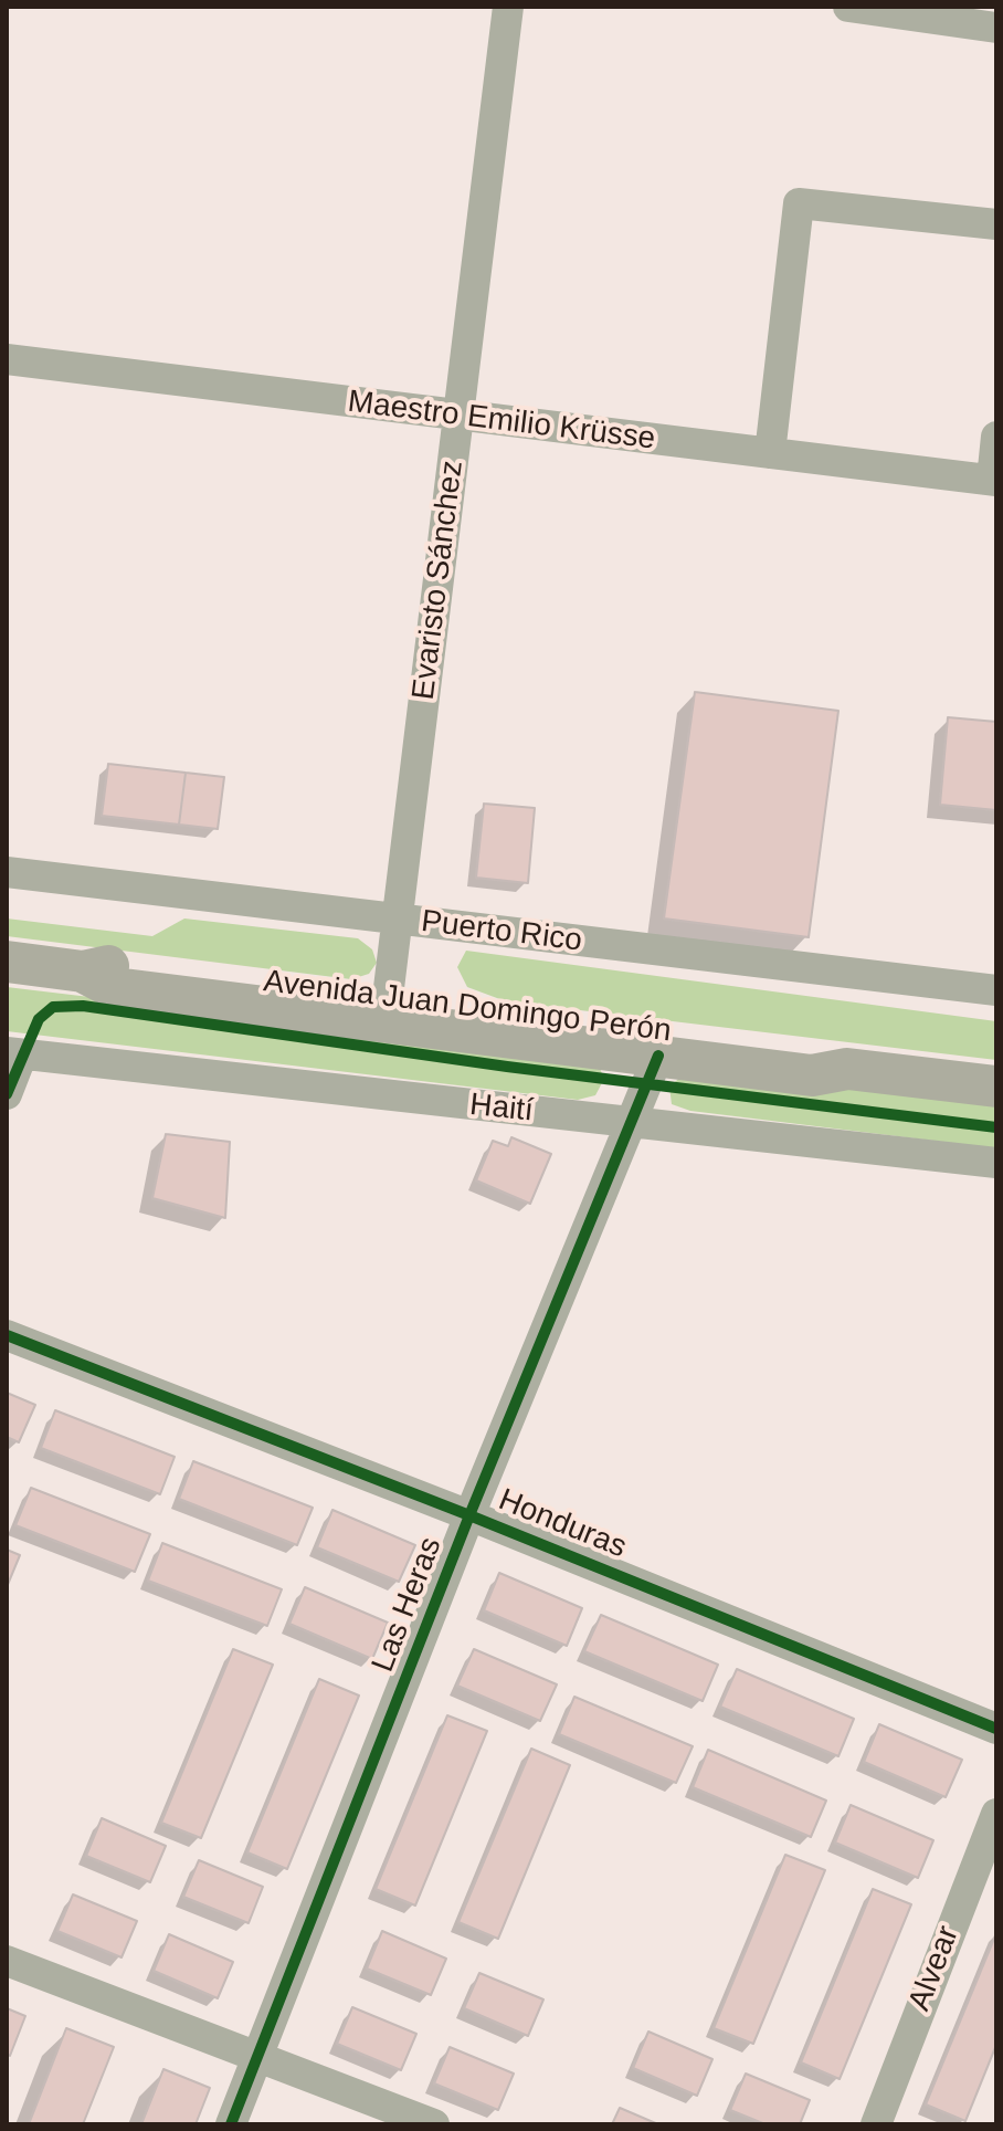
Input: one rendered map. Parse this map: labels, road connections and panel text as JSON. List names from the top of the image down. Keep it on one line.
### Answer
{"streets":{"main road":["Avenida Juan Domingo Perón"],"street":["Maestro Emilio Krüsse","Evaristo Sánchez","Puerto Rico","Haití","Honduras","Las Heras","Alvear"]},"crossings":[["Maestro Emilio Krüsse","Evaristo Sánchez"],["Evaristo Sánchez","Puerto Rico"],["Evaristo Sánchez","Avenida Juan Domingo Perón"],["Avenida Juan Domingo Perón","Las Heras"],["Haití","Las Heras"],["Honduras","Las Heras"]]}
